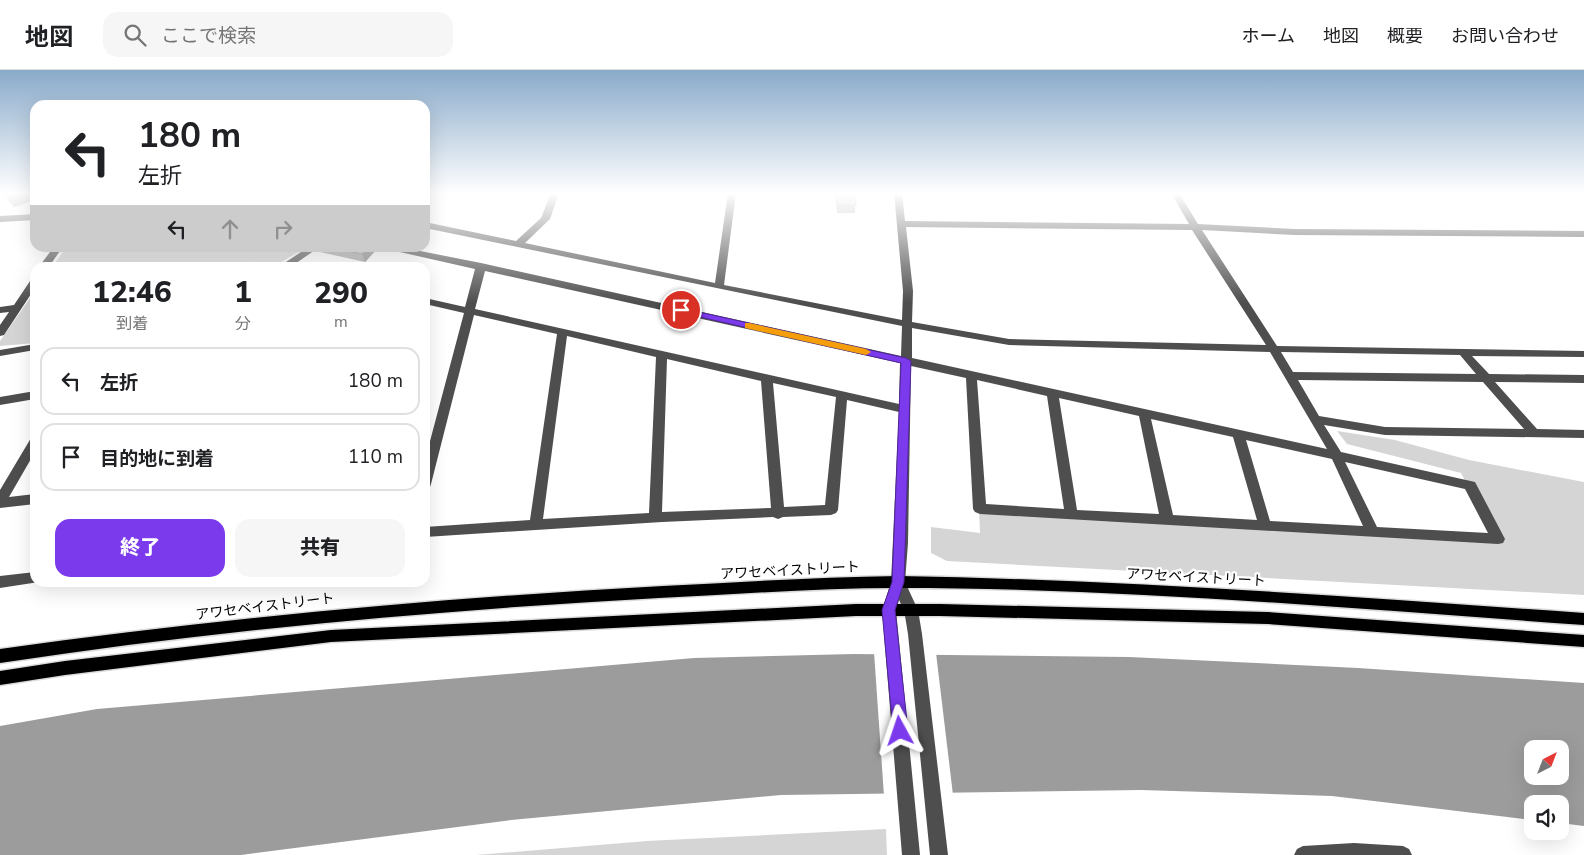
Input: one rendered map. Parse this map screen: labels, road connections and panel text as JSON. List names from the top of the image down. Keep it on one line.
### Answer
{"streets":{"main road":["アワセベイストリート"]},"north":"top right","page":{"header":"地図","search":"ここで検索","nav":["ホーム","地図","概要","お問い合わせ"],"turn":["180 m","左折"],"eta":["12:46","到着","1","分","290","m"],"list":[{"name":"左折","value":"180 m"},{"name":"目的地に到着","value":"110 m"}],"buttons":["終了","共有"]}}
